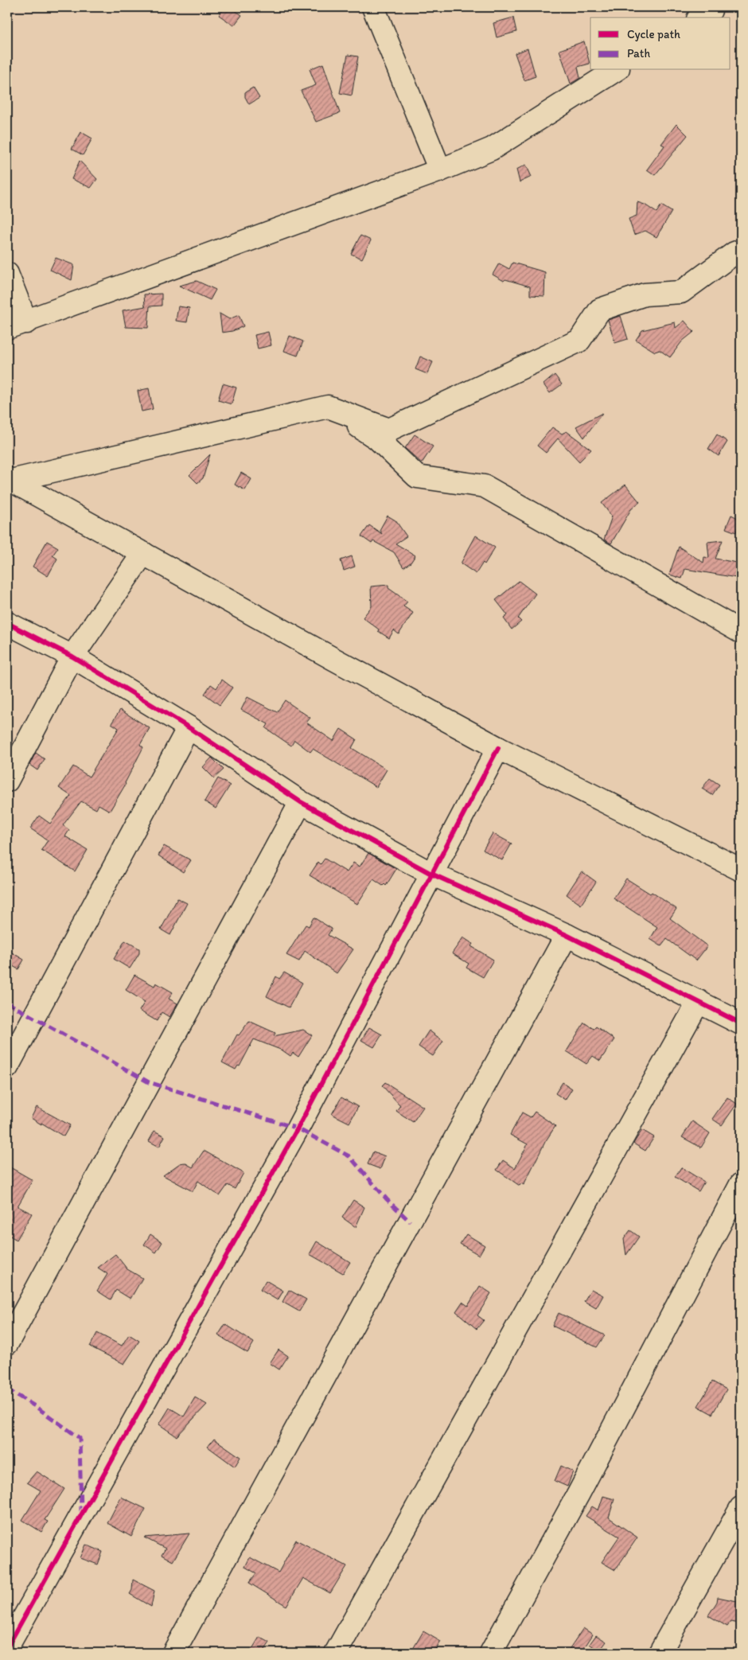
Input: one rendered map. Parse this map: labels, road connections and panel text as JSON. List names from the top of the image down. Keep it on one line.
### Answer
{"legend":["Cycle path","Path"]}
